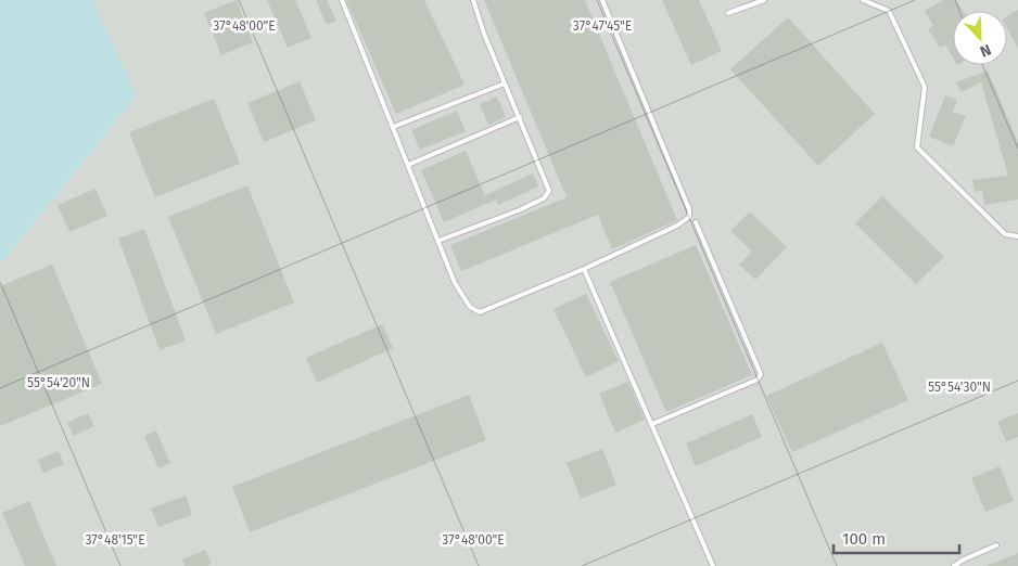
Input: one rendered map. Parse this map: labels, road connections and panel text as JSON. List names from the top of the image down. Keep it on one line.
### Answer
{"scale_bar":"100 m","north":"bottom right","coordinates":["37°48'00\"E","37°47'45\"E","55°54'20\"N","55°54'30\"N","37°48'15\"E"]}
